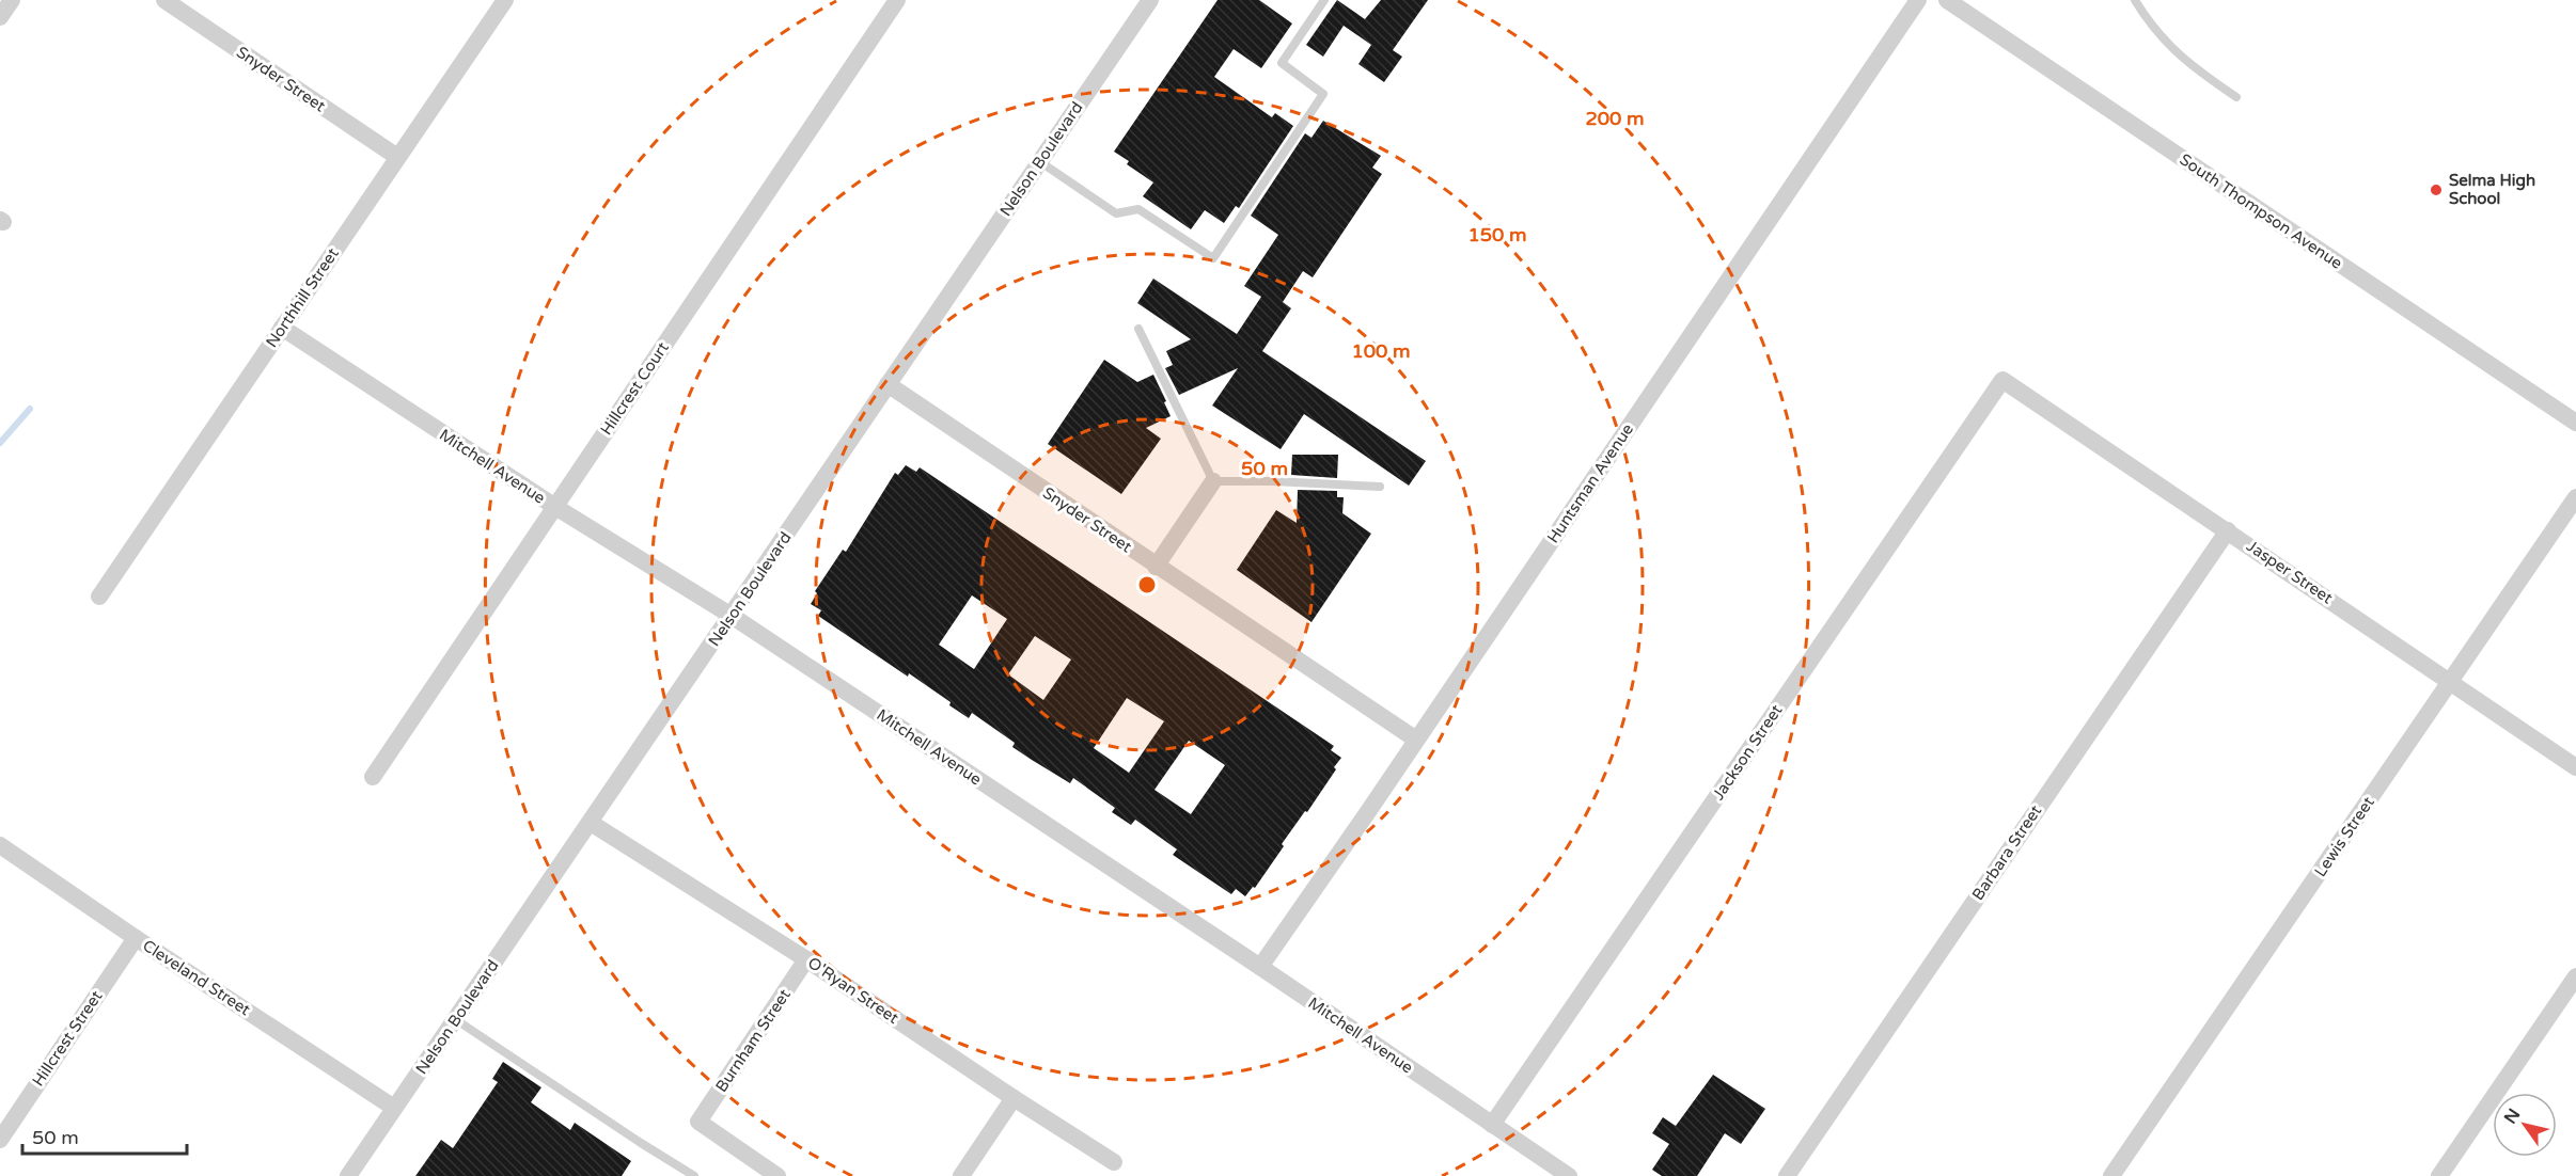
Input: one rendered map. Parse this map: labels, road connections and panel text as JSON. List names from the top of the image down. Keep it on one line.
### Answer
{"streets":{"street":["Snyder Street","Nelson Boulevard","South Thompson Avenue","Northhill Street","Hillcrest Court","Mitchell Avenue","Huntsman Avenue","Jasper Street","Jackson Street","Lewis Street","Barbara Street","Cleveland Street","O'Ryan Street","Hillcrest Street","Burnham Street"]},"crossings":[["Snyder Street","Nelson Boulevard"],["Snyder Street","Northhill Street"],["Snyder Street","Huntsman Avenue"],["Nelson Boulevard","Mitchell Avenue"],["Nelson Boulevard","Cleveland Street"],["Nelson Boulevard","O'Ryan Street"],["Northhill Street","Mitchell Avenue"],["Hillcrest Court","Mitchell Avenue"],["Mitchell Avenue","Huntsman Avenue"],["Mitchell Avenue","Jackson Street"],["Jasper Street","Jackson Street"],["Jasper Street","Lewis Street"],["Jasper Street","Barbara Street"],["Cleveland Street","Hillcrest Street"],["O'Ryan Street","Burnham Street"]],"places":["Selma High School"],"scale_bar":"50 m","north":"top left","rings":["200 m","150 m","100 m","50 m"]}
